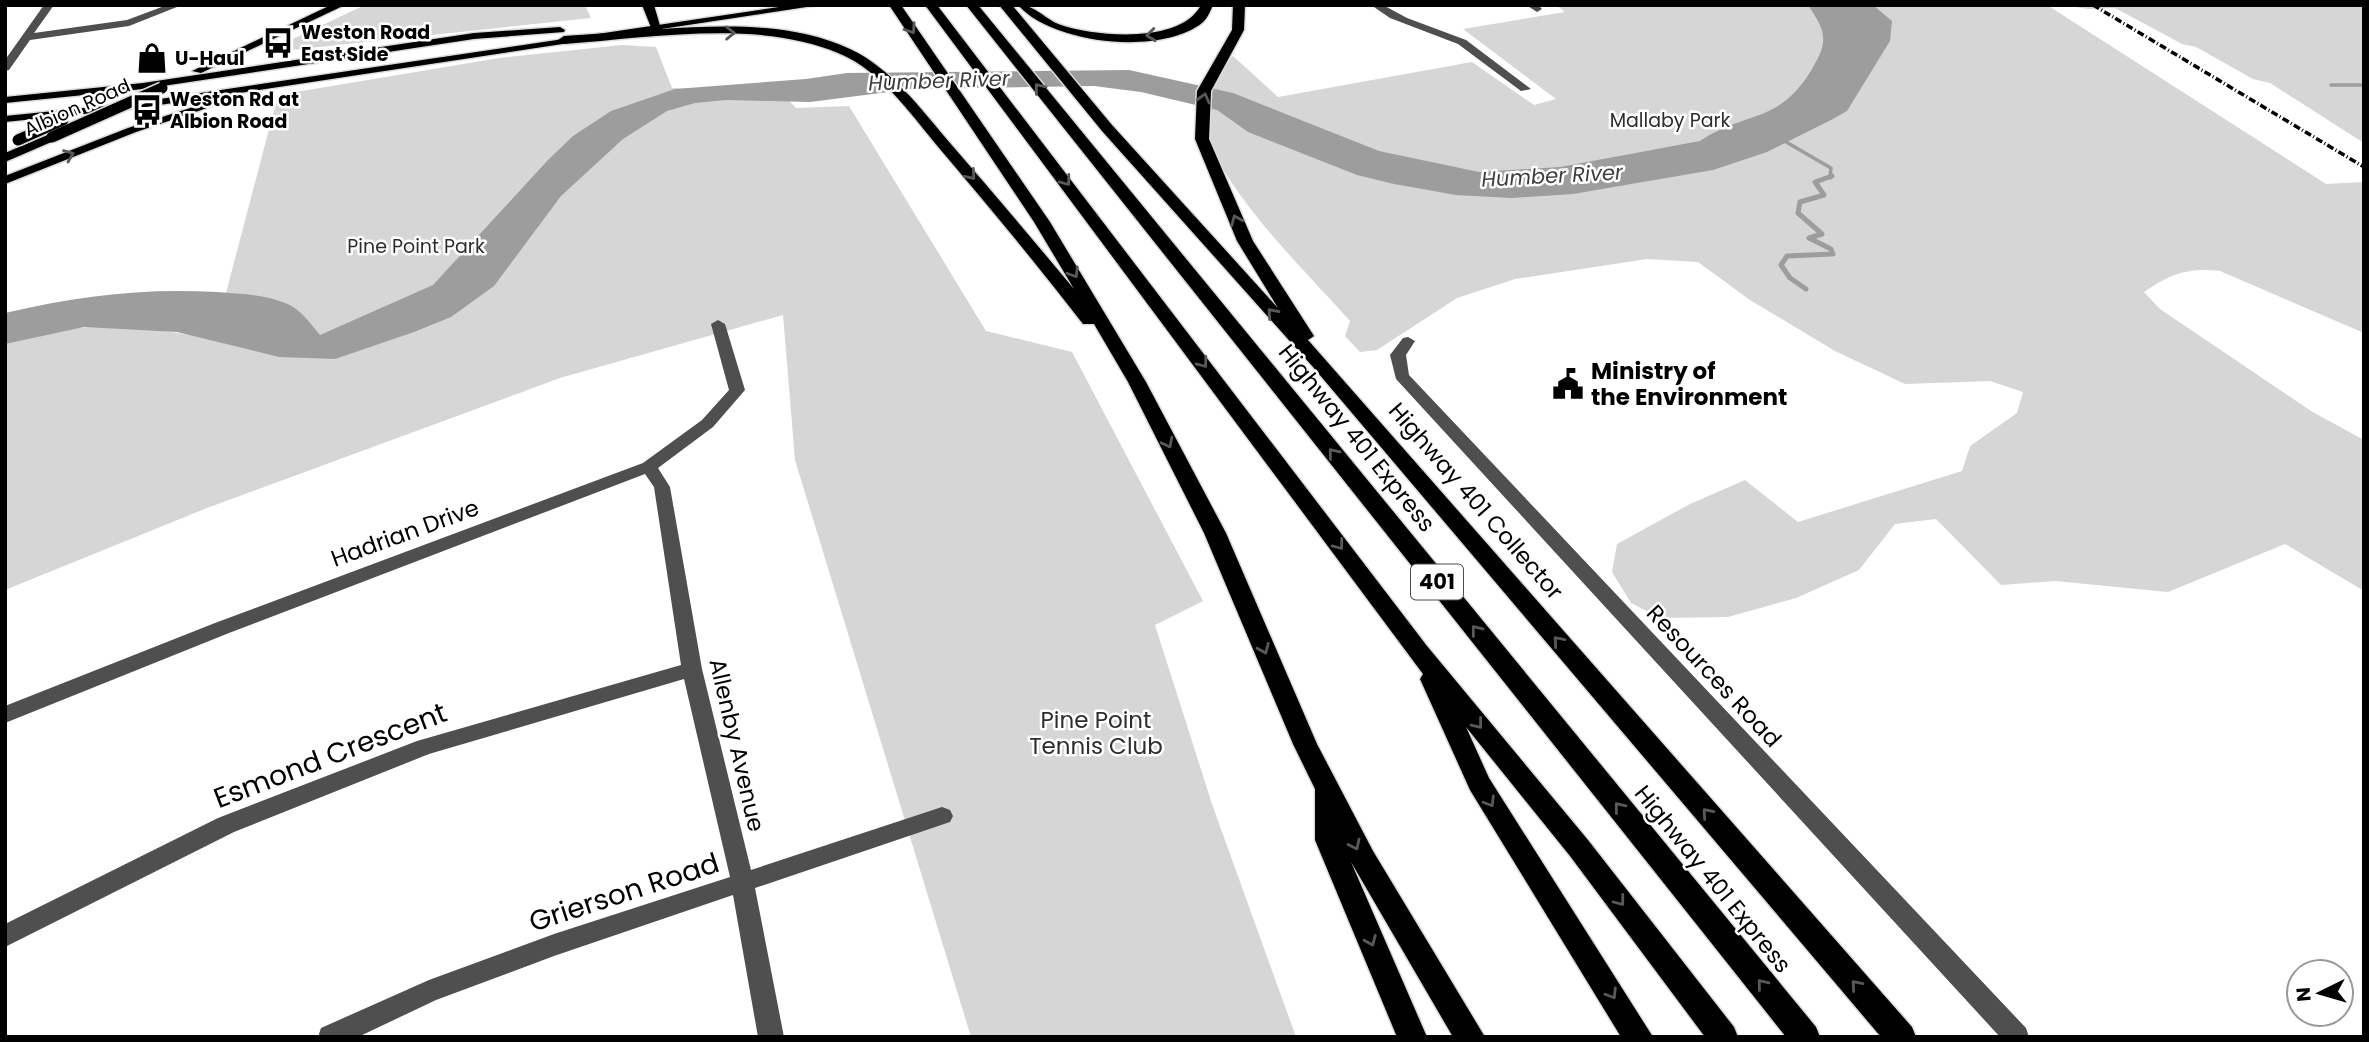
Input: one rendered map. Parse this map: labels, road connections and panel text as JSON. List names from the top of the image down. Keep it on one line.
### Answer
{"streets":{"highway":["Highway 401 Express","Highway 401 Collector","401"],"main road":["Albion Road"],"street":["Hadrian Drive","Resources Road","Allenby Avenue","Esmond Crescent","Grierson Road"]},"crossings":[["Hadrian Drive","Allenby Avenue"],["Allenby Avenue","Esmond Crescent"],["Allenby Avenue","Grierson Road"]],"water":["Humber River"],"parks":["Mallaby Park","Pine Point Park","Pine Point Tennis Club"],"places":{"bus stop":["Weston Road East Side","Weston Rd at Albion Road"],"shop":["U-Haul"],"public building":["Ministry of the Environment"]},"north":"left"}
